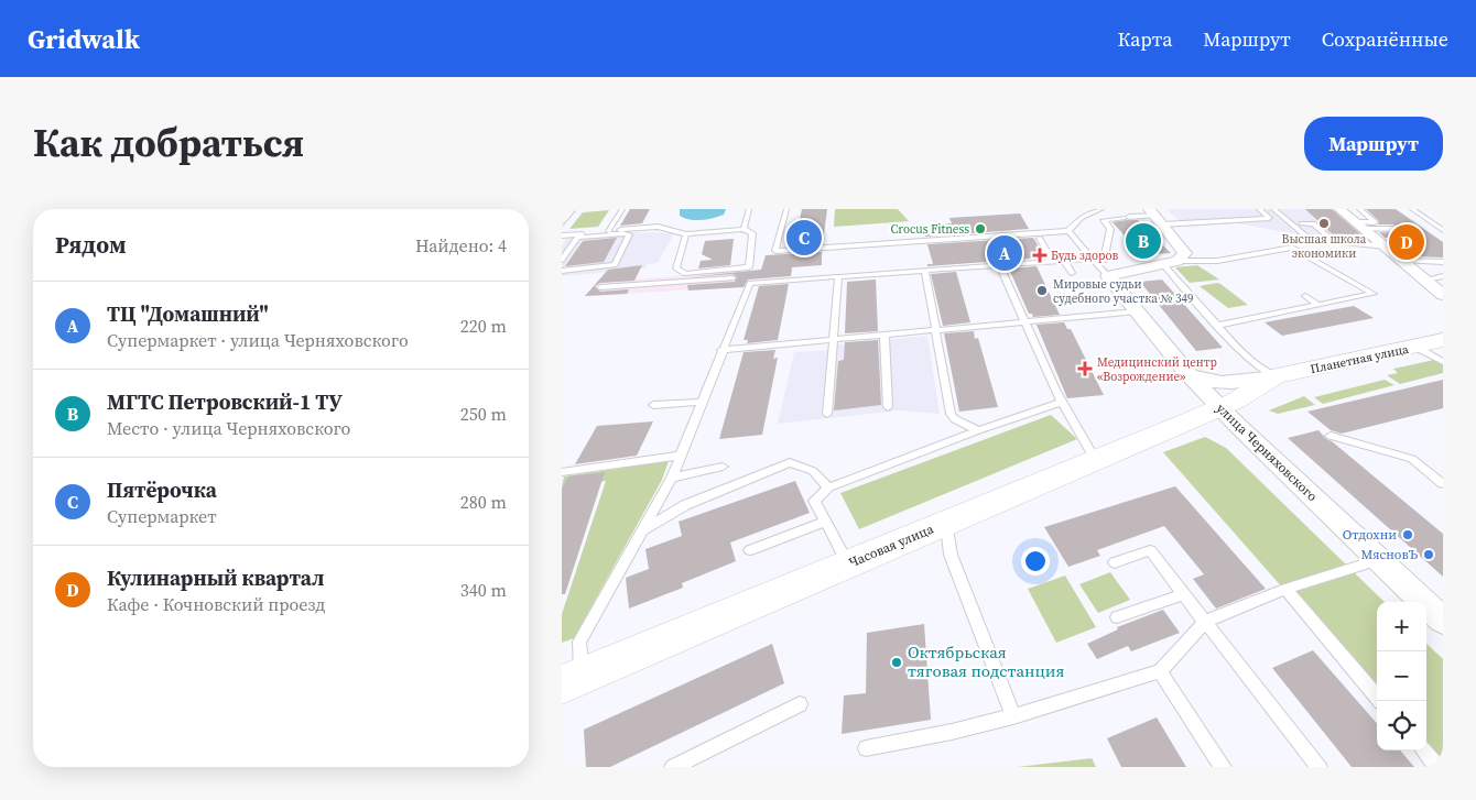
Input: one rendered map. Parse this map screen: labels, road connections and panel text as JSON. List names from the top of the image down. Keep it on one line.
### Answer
{"streets":{"street":["Планетная улица","улица Черняховского","Часовая улица"]},"crossings":[["Планетная улица","улица Черняховского"],["Планетная улица","Часовая улица"],["улица Черняховского","Часовая улица"]],"places":{"other":["Высшая школа экономики","Crocus Fitness","Мировые судьи судебного участка № 349","Отдохни","МясновЪ","Октябрьская тяговая подстанция"],"health":["Будь здоров","Медицинский центр «Возрождение»"]},"page":{"header":"Gridwalk","nav":["Карта","Маршрут","Сохранённые"],"title":"Как добраться","buttons":"Маршрут","heading":["Рядом","Найдено: 4"],"pins":["C","B","D","A"],"list":[{"mark":"A","name":"ТЦ \"Домашний\"","note":"Супермаркет · улица Черняховского","value":"220 m"},{"mark":"B","name":"МГТС Петровский-1 ТУ","note":"Место · улица Черняховского","value":"250 m"},{"mark":"C","name":"Пятёрочка","note":"Супермаркет","value":"280 m"},{"mark":"D","name":"Кулинарный квартал","note":"Кафе · Кочновский проезд","value":"340 m"}],"map_buttons":["+","−"]}}
